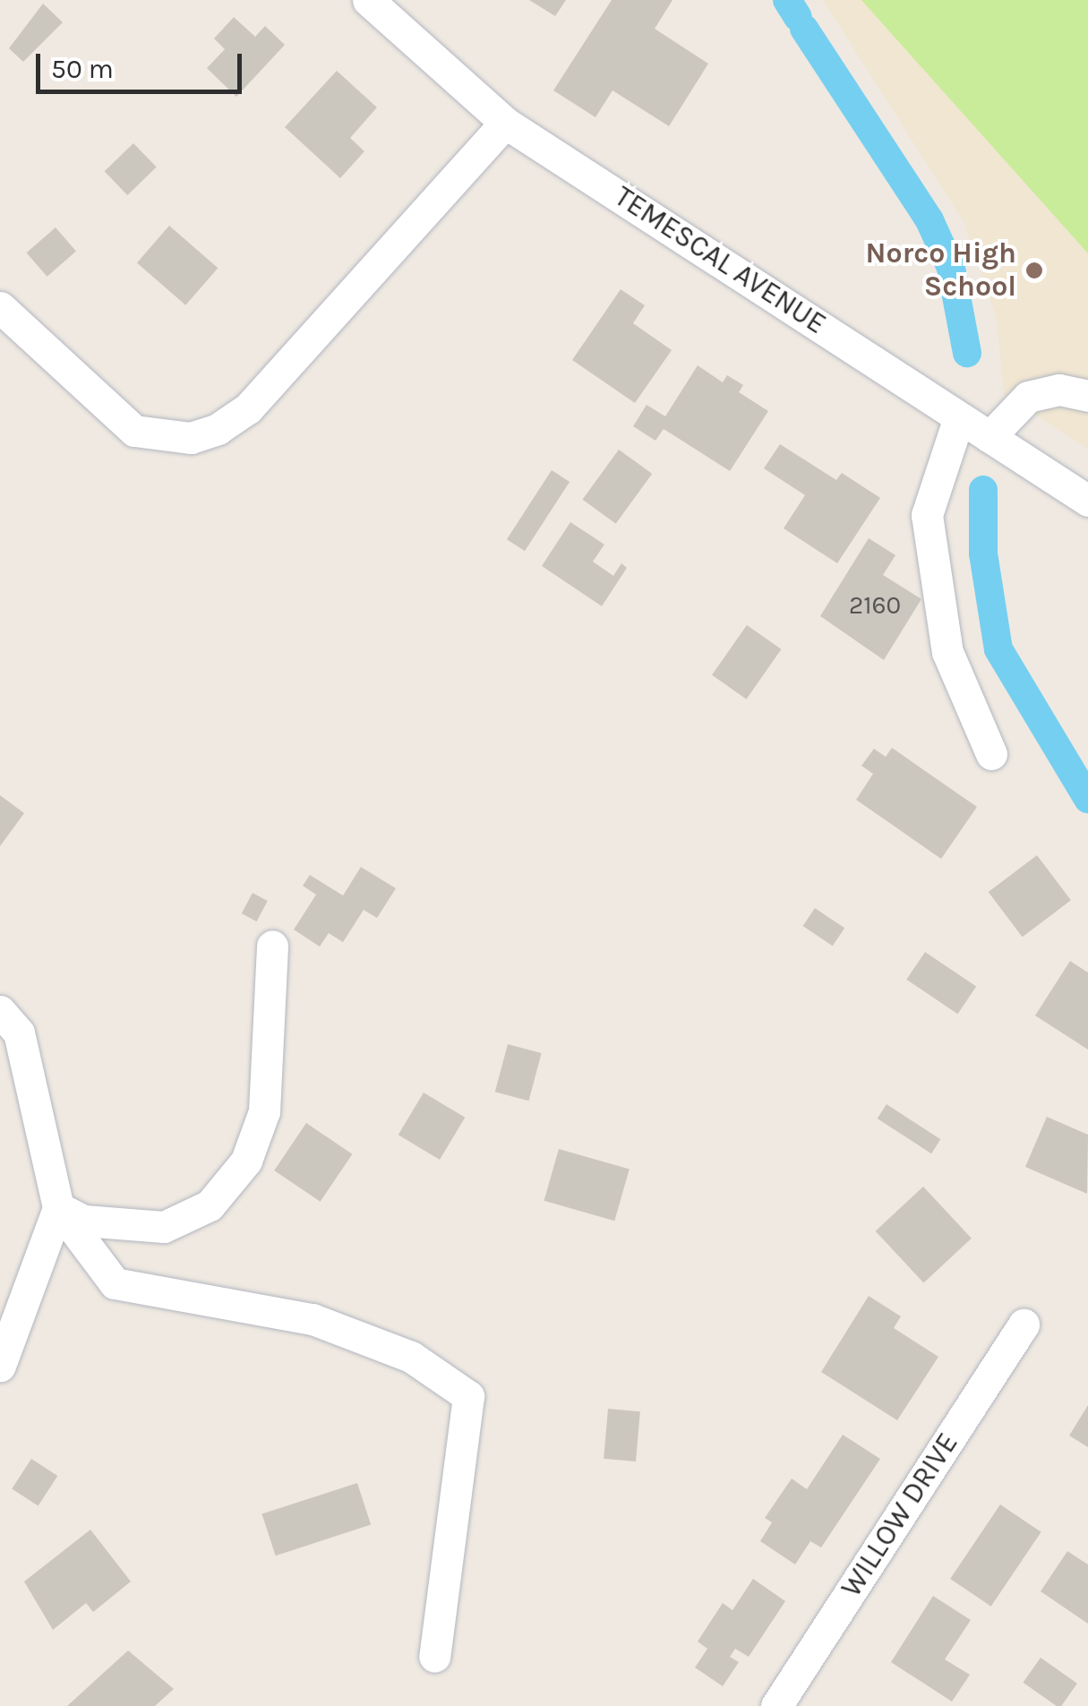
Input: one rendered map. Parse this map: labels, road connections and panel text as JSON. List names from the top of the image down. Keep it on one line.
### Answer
{"streets":{"street":["TEMESCAL AVENUE","WILLOW DRIVE"]},"places":["Norco High School"],"house_numbers":["2160"],"scale_bar":"50 m"}
